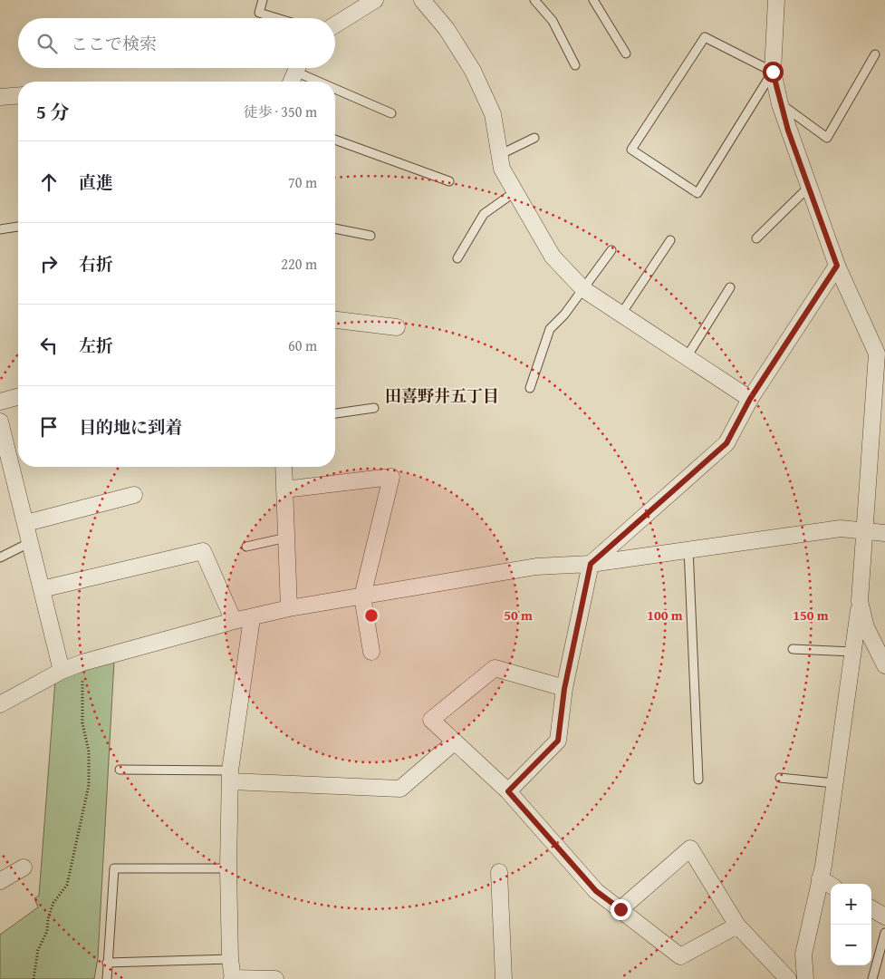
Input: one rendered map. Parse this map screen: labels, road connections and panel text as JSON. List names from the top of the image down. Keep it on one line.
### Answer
{"districts":["田喜野井五丁目"],"page":{"search":"ここで検索","heading":["5 分","徒歩 · 350 m"],"list":[["直進","70 m"],["右折","220 m"],["左折","60 m"],"目的地に到着"],"map_buttons":["+","−"]},"rings":["50 m","100 m","150 m"]}
